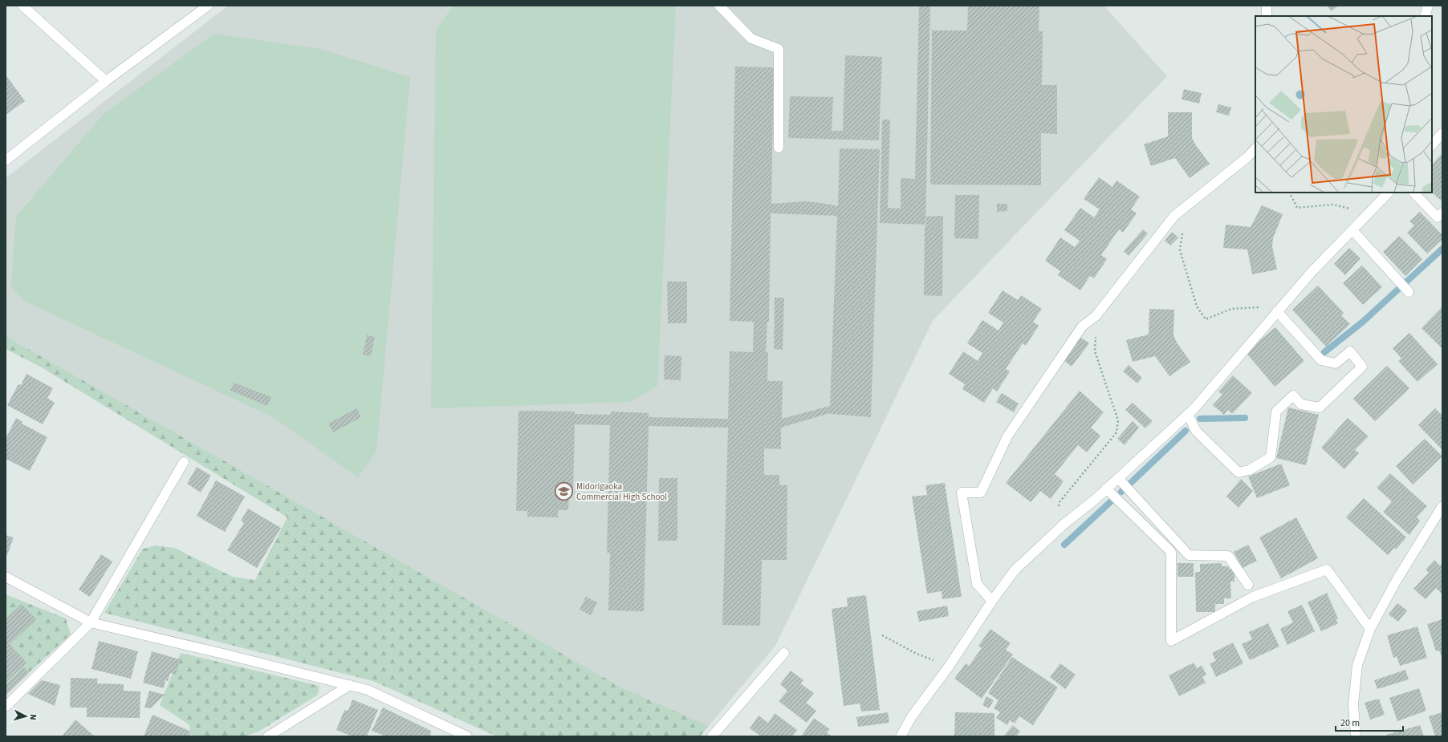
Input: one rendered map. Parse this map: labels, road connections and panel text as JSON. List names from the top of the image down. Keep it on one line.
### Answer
{"places":{"school or university":["Midorigaoka Commercial High School"]},"scale_bar":"20 m","north":"right"}
